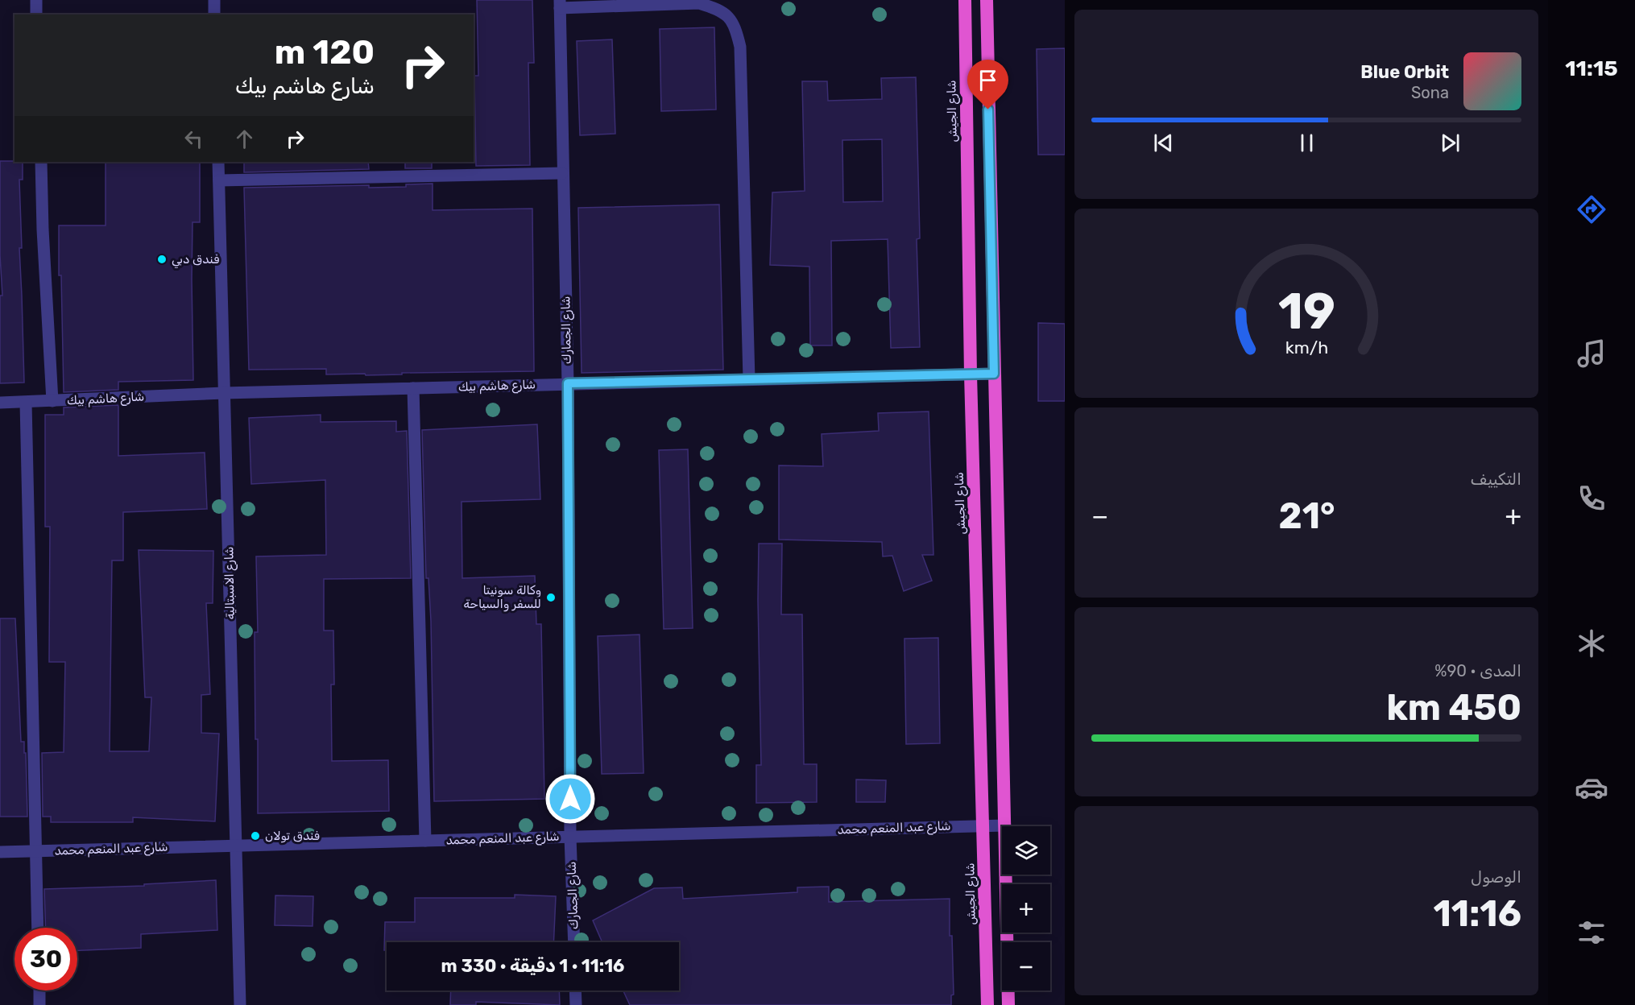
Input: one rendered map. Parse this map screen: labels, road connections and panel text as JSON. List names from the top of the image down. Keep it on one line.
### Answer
{"streets":{"highway":["شارع الجيش"],"street":["شارع الجمارك","شارع هاشم بيك","شارع الاسبتالية","شارع عبد المنعم محمد"]},"crossings":[["شارع الجيش","شارع هاشم بيك"],["شارع الجيش","شارع عبد المنعم محمد"],["شارع الجمارك","شارع هاشم بيك"],["شارع الجمارك","شارع عبد المنعم محمد"],["شارع هاشم بيك","شارع الاسبتالية"],["شارع الاسبتالية","شارع عبد المنعم محمد"]],"places":["فندق دبي","وكالة سونيتا للسفر والسياحة","فندق تولان"],"page":{"tabs":"11:15","turn":["120 m","شارع هاشم بيك"],"song":["Blue Orbit","Sona"],"tile":["التكييف",["المدى · 90%","450 km"],["الوصول","11:16"]],"heat":["−","21°","+"],"map_buttons":["+","−"],"limit":"30","trip":"11:16 · 1 دقيقة · 330 m","gauge":["19","km/h"]}}
